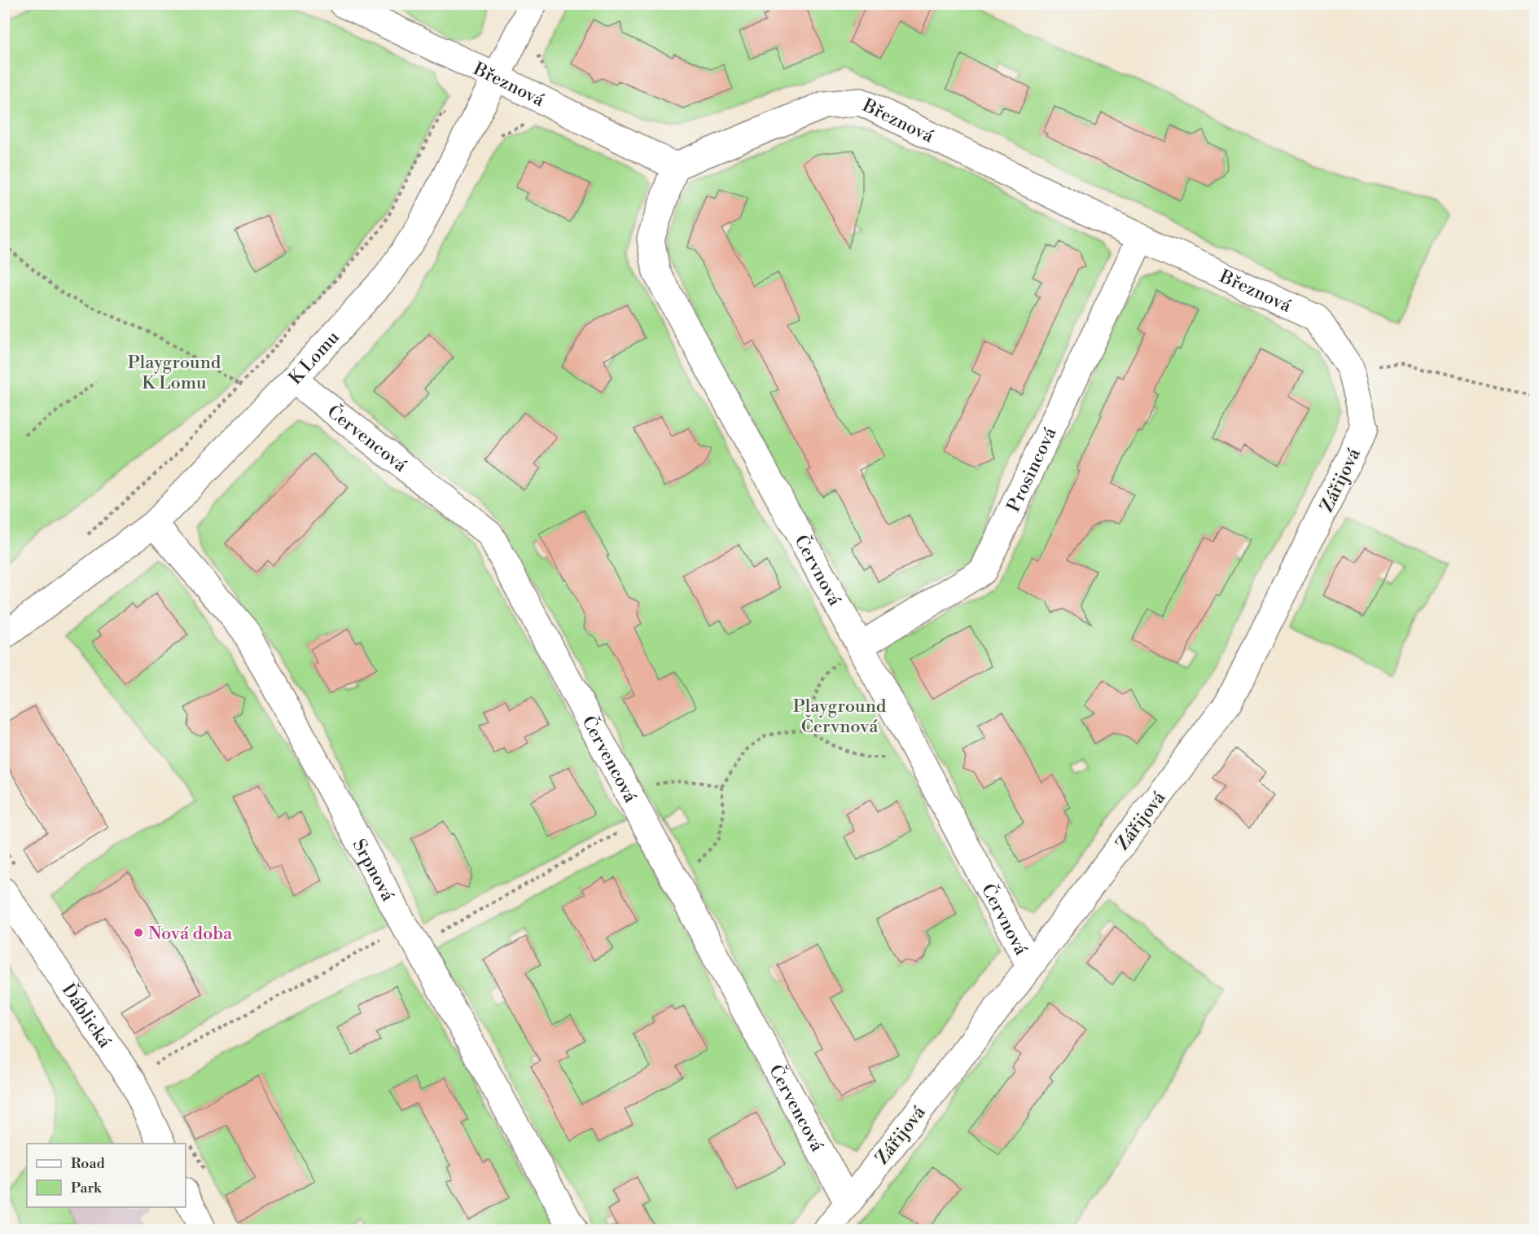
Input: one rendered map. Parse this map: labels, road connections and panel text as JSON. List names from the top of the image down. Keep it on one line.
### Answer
{"streets":{"street":["Březnová","K Lomu","Červencová","Prosincová","Zářijová","Červnová","Srpnová","Ďáblická"]},"crossings":[["Březnová","K Lomu"],["Březnová","Prosincová"],["Březnová","Zářijová"],["Březnová","Červnová"],["K Lomu","Červencová"],["K Lomu","Srpnová"],["Červencová","Zářijová"],["Prosincová","Červnová"],["Zářijová","Červnová"]],"parks":["Playground K Lomu","Playground Červnová"],"places":["Nová doba"],"legend":["Road","Park"]}
